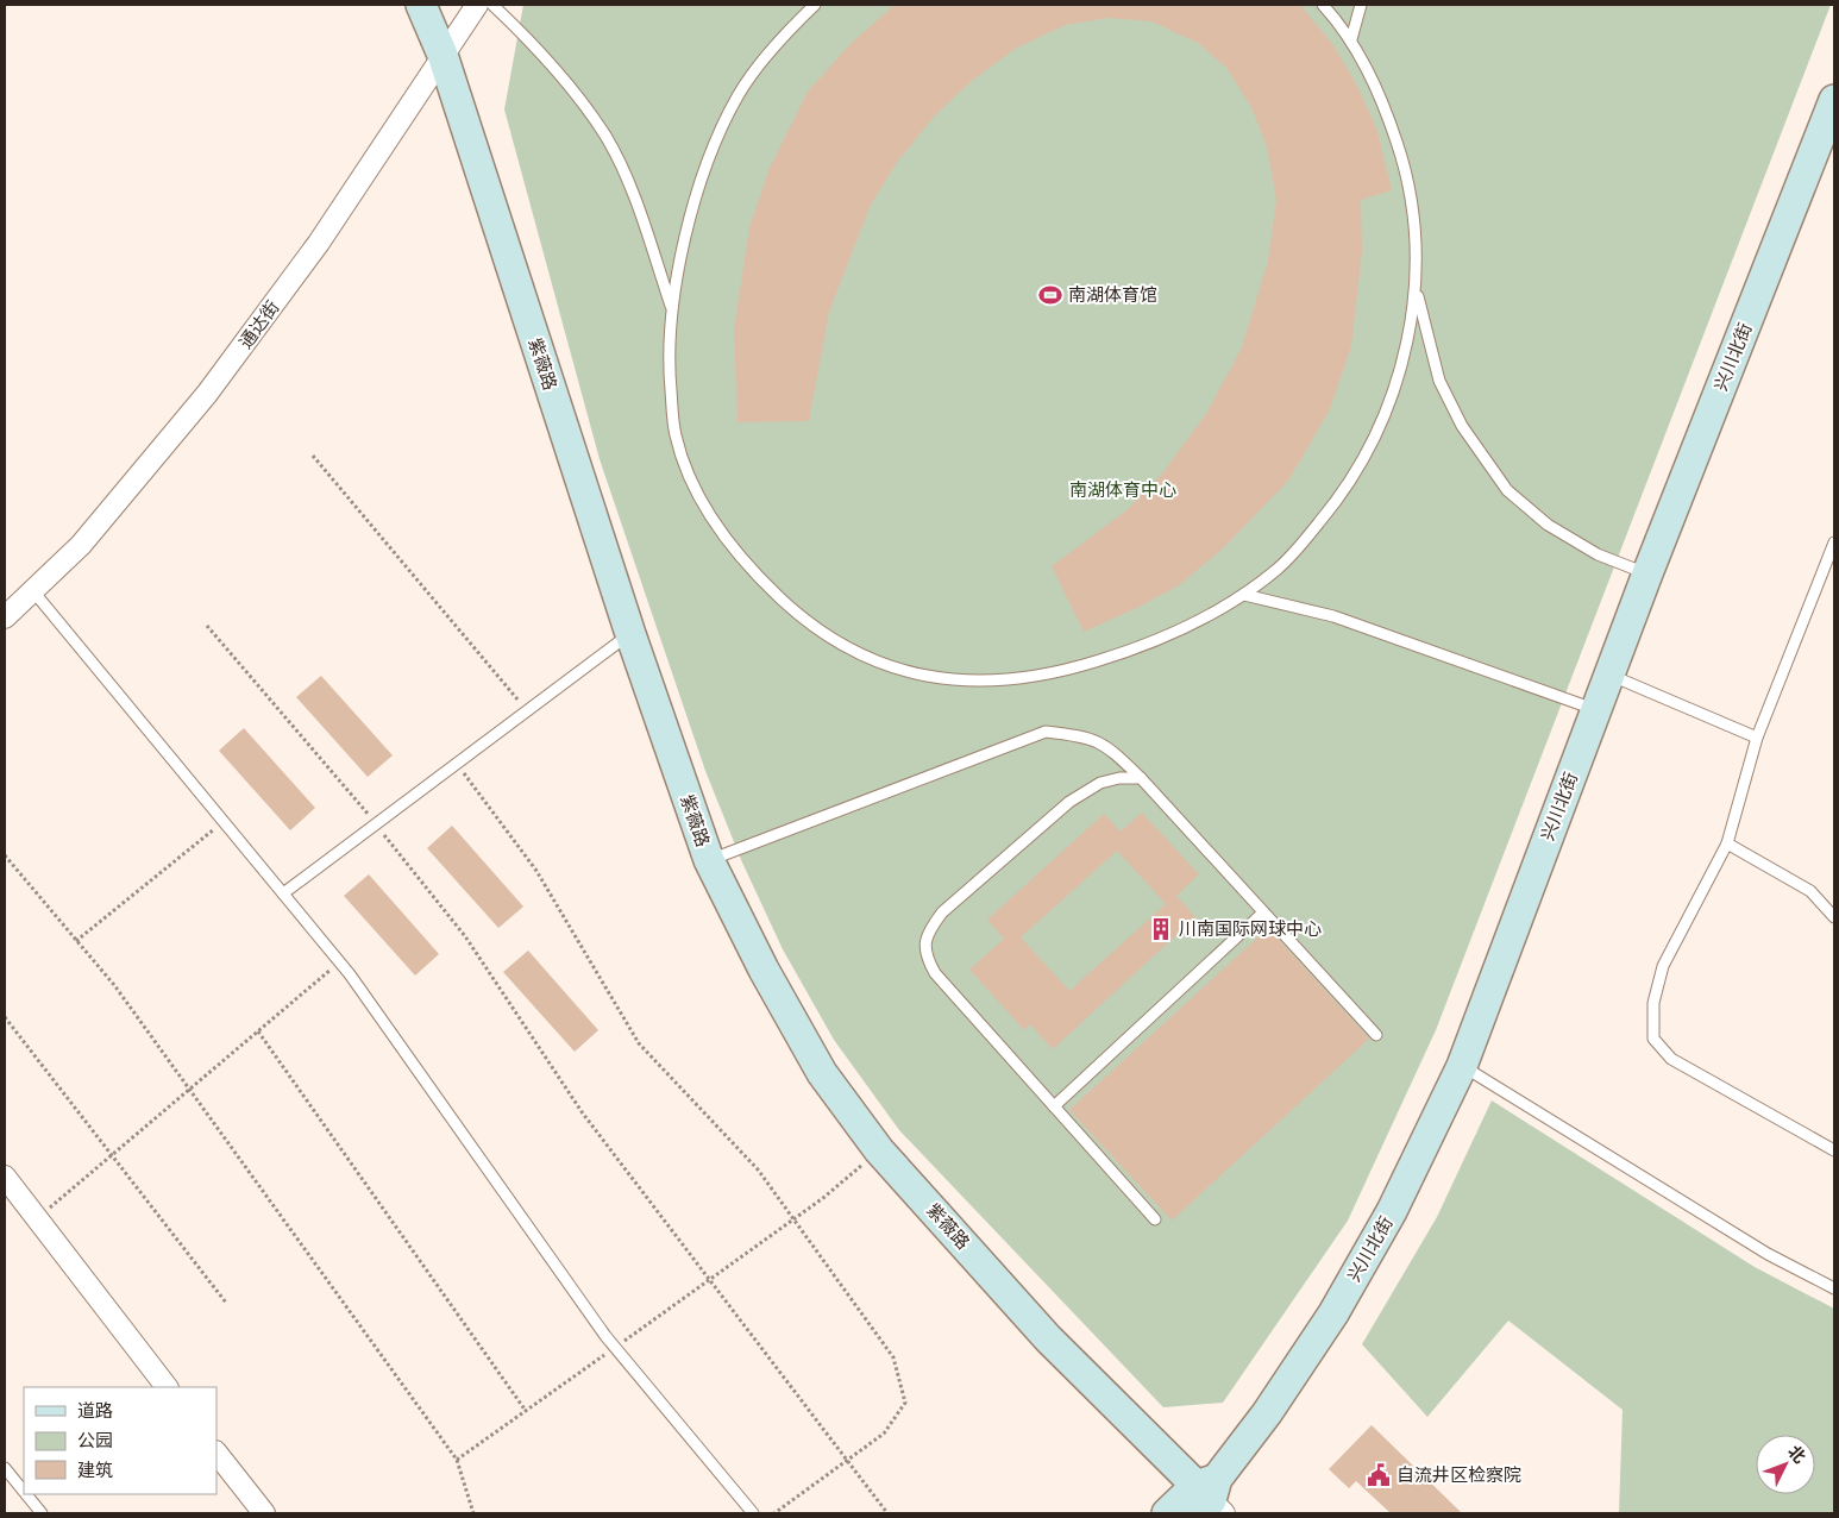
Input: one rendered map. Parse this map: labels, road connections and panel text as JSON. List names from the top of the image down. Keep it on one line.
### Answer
{"streets":{"main road":["兴川北街","紫薇路"],"street":["通达街"]},"crossings":[["通达街","紫薇路"],["兴川北街","紫薇路"]],"parks":["南湖体育中心"],"places":{"sports":["南湖体育馆"],"building":["川南国际网球中心"],"public building":["自流井区检察院"]},"legend":["道路","公园","建筑"],"north":"top right"}
